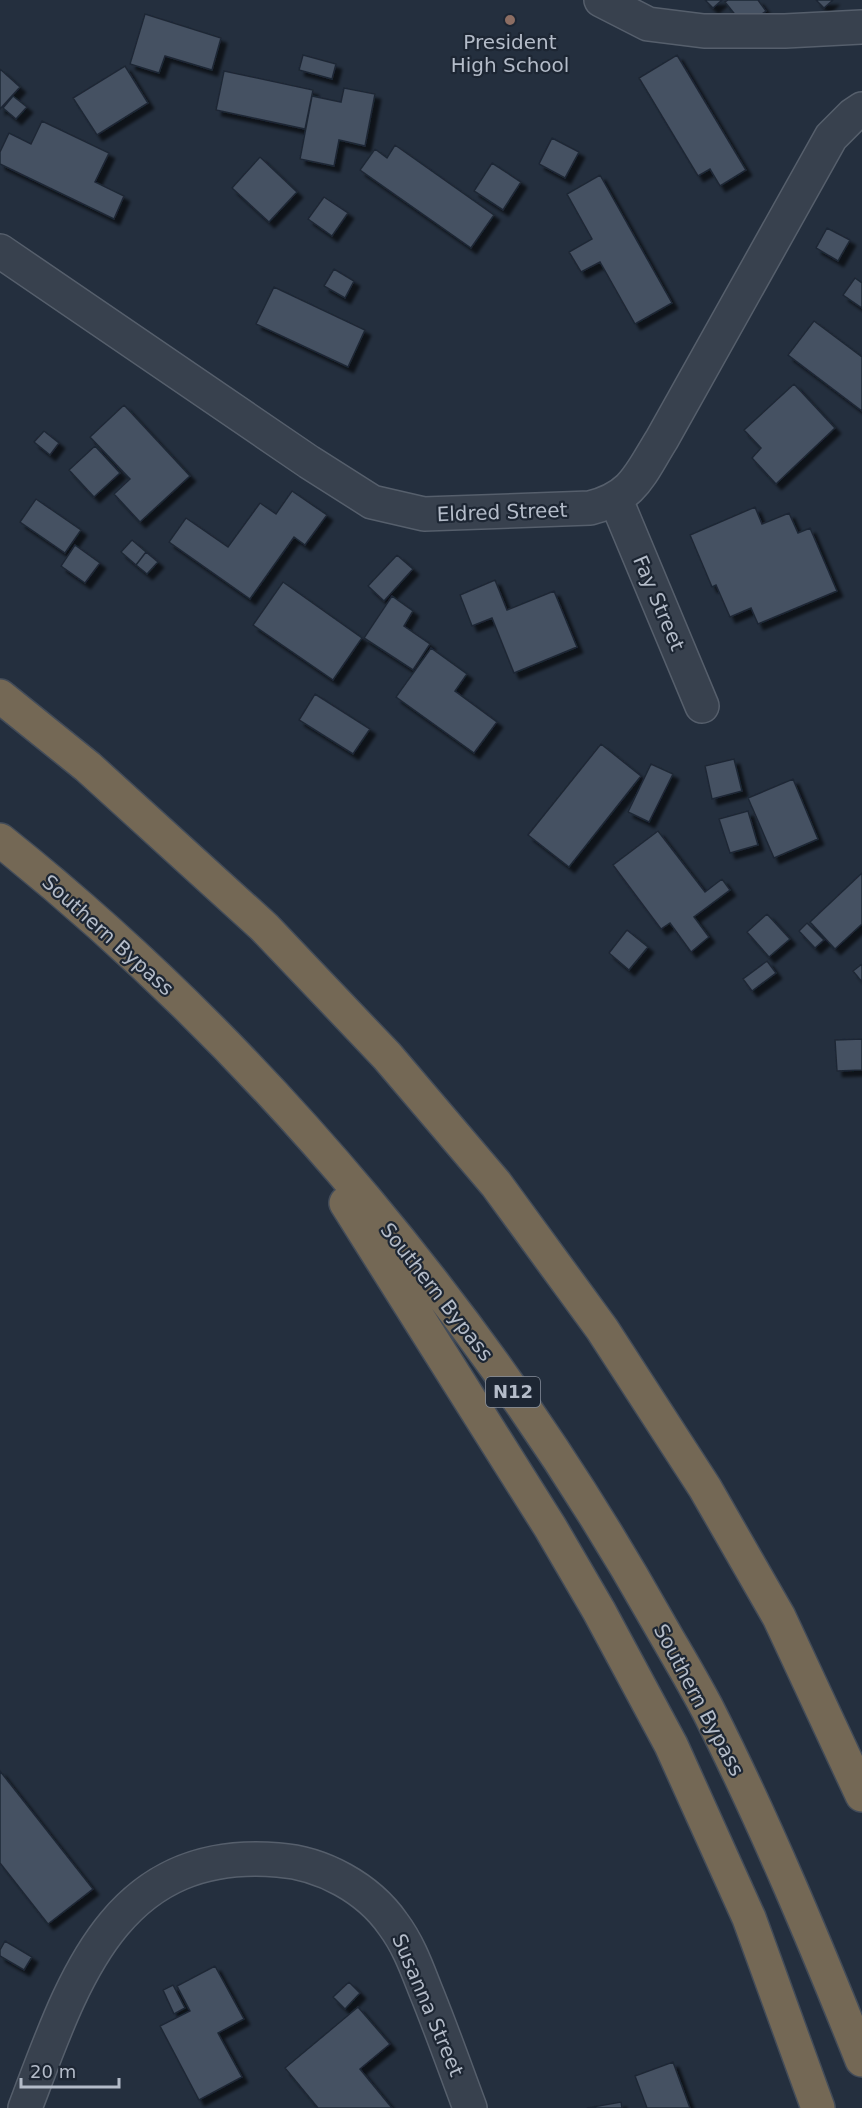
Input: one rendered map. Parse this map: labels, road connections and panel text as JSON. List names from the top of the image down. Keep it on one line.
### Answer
{"streets":{"highway":["Southern Bypass","N12"],"street":["Eldred Street","Fay Street","Susanna Street"]},"crossings":[["Eldred Street","Fay Street"]],"places":["President High School"],"scale_bar":"20 m"}
